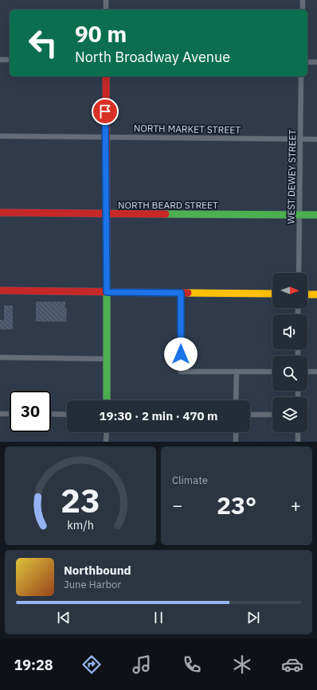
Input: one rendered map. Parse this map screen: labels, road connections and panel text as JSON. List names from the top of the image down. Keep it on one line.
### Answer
{"streets":{"street":["NORTH MARKET STREET","WEST DEWEY STREET","NORTH BEARD STREET"]},"crossings":[["NORTH MARKET STREET","WEST DEWEY STREET"],["WEST DEWEY STREET","NORTH BEARD STREET"]],"north":"right","page":{"turn":["90 m","North Broadway Avenue"],"limit":"30","trip":"19:30 · 2 min · 470 m","tile":"Climate","heat":["−","23°","+"],"song":["Northbound","June Harbor"],"tabs":"19:28","gauge":["23","km/h"]}}
